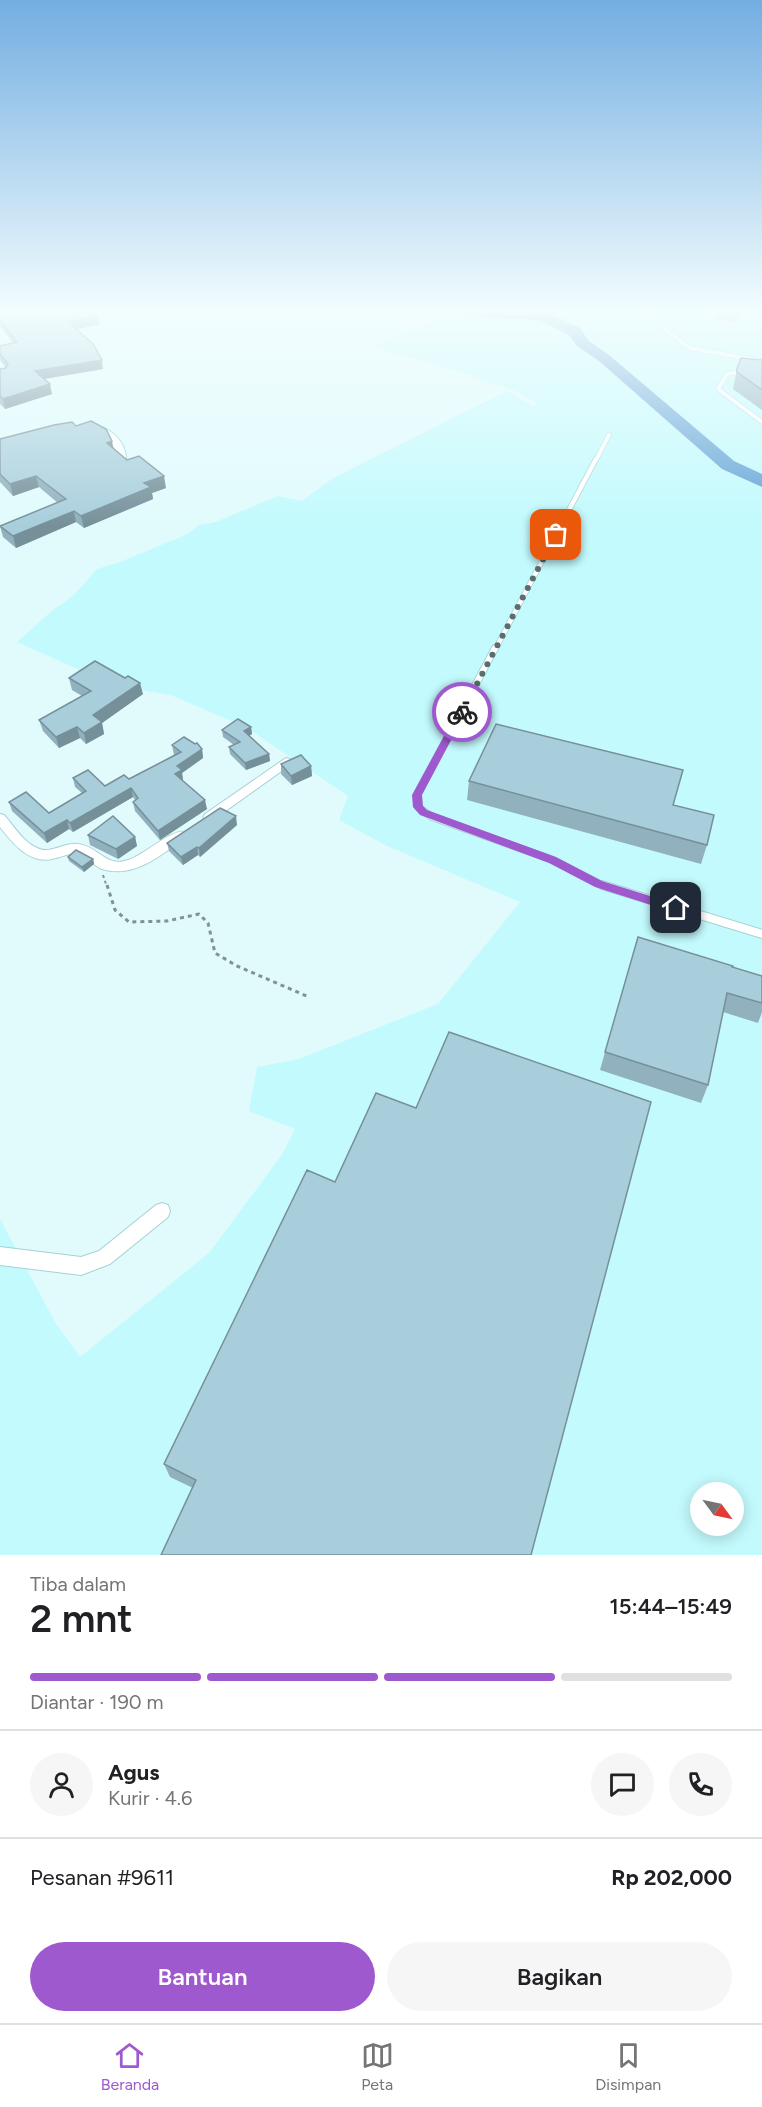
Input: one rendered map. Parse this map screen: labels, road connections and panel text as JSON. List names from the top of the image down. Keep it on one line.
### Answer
{"north":"bottom right","page":{"heading":["2 mnt","Tiba dalam","15:44–15:49"],"panel":["Agus","Kurir · 4.6","Pesanan #9611","Rp 202,000"],"bar":"Diantar · 190 m","buttons":["Bantuan","Bagikan"],"tabs":["Beranda","Peta","Disimpan"]}}
